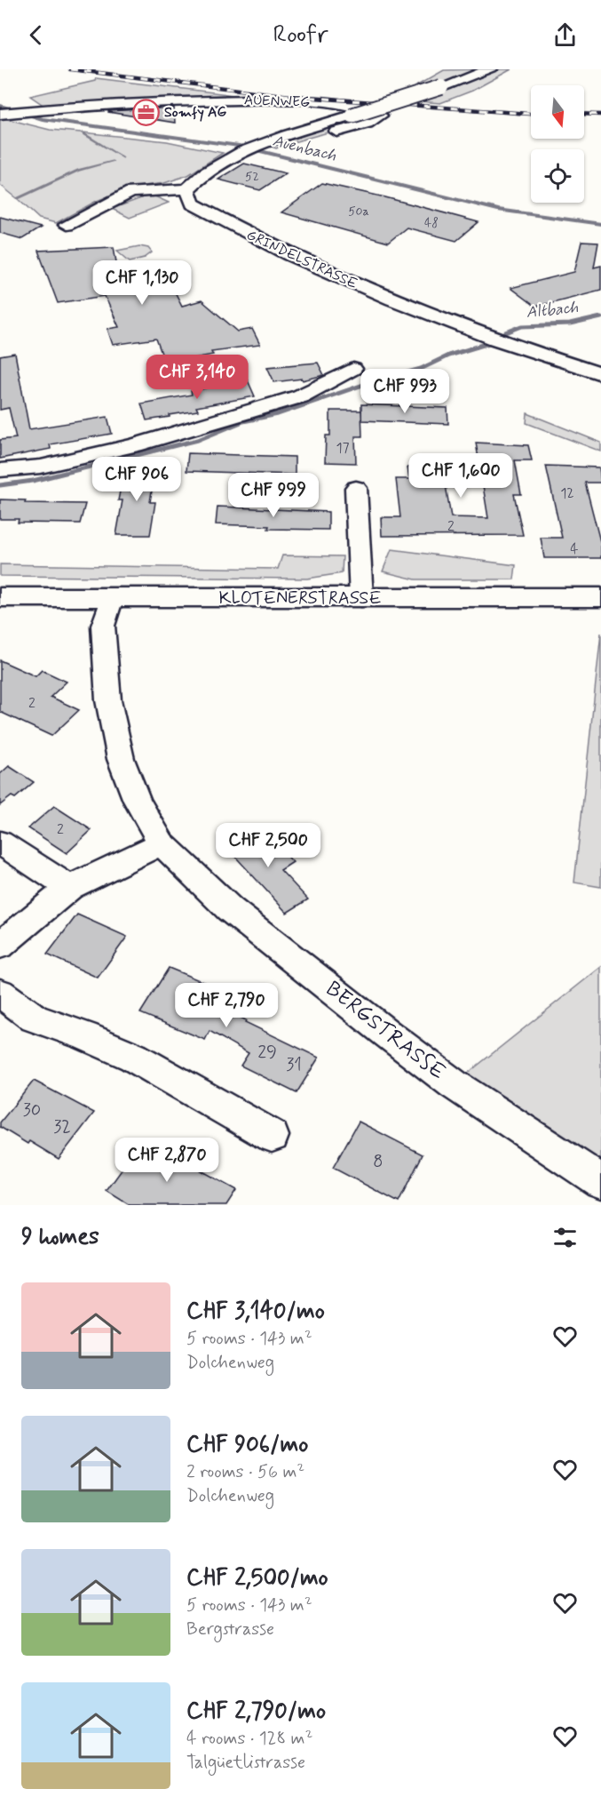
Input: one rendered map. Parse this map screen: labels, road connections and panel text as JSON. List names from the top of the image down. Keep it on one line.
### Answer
{"streets":{"main road":["KLOTENERSTRASSE"],"street":["AUENWEG","GRINDELSTRASSE","BERGSTRASSE"]},"crossings":[["KLOTENERSTRASSE","BERGSTRASSE"]],"water":["Auenbach","Altbach"],"places":{"office":["Somfy AG"]},"house_numbers":["52","50a","48","17","12","2","4","2","2","29","31","30","32","8"],"north":"bottom","page":{"header":"Roofr","price":["CHF 1,130","CHF 3,140","CHF 993","CHF 1,600","CHF 906","CHF 999","CHF 2,500","CHF 2,790","CHF 2,870"],"heading":"9 homes","list":[{"name":"CHF 3,140/mo","note":"5 rooms · 143 m² · Dolchenweg"},{"name":"CHF 906/mo","note":"2 rooms · 56 m² · Dolchenweg"},{"name":"CHF 2,500/mo","note":"5 rooms · 143 m² · Bergstrasse"},{"name":"CHF 2,790/mo","note":"4 rooms · 128 m² · Talgüetlistrasse"}]}}
